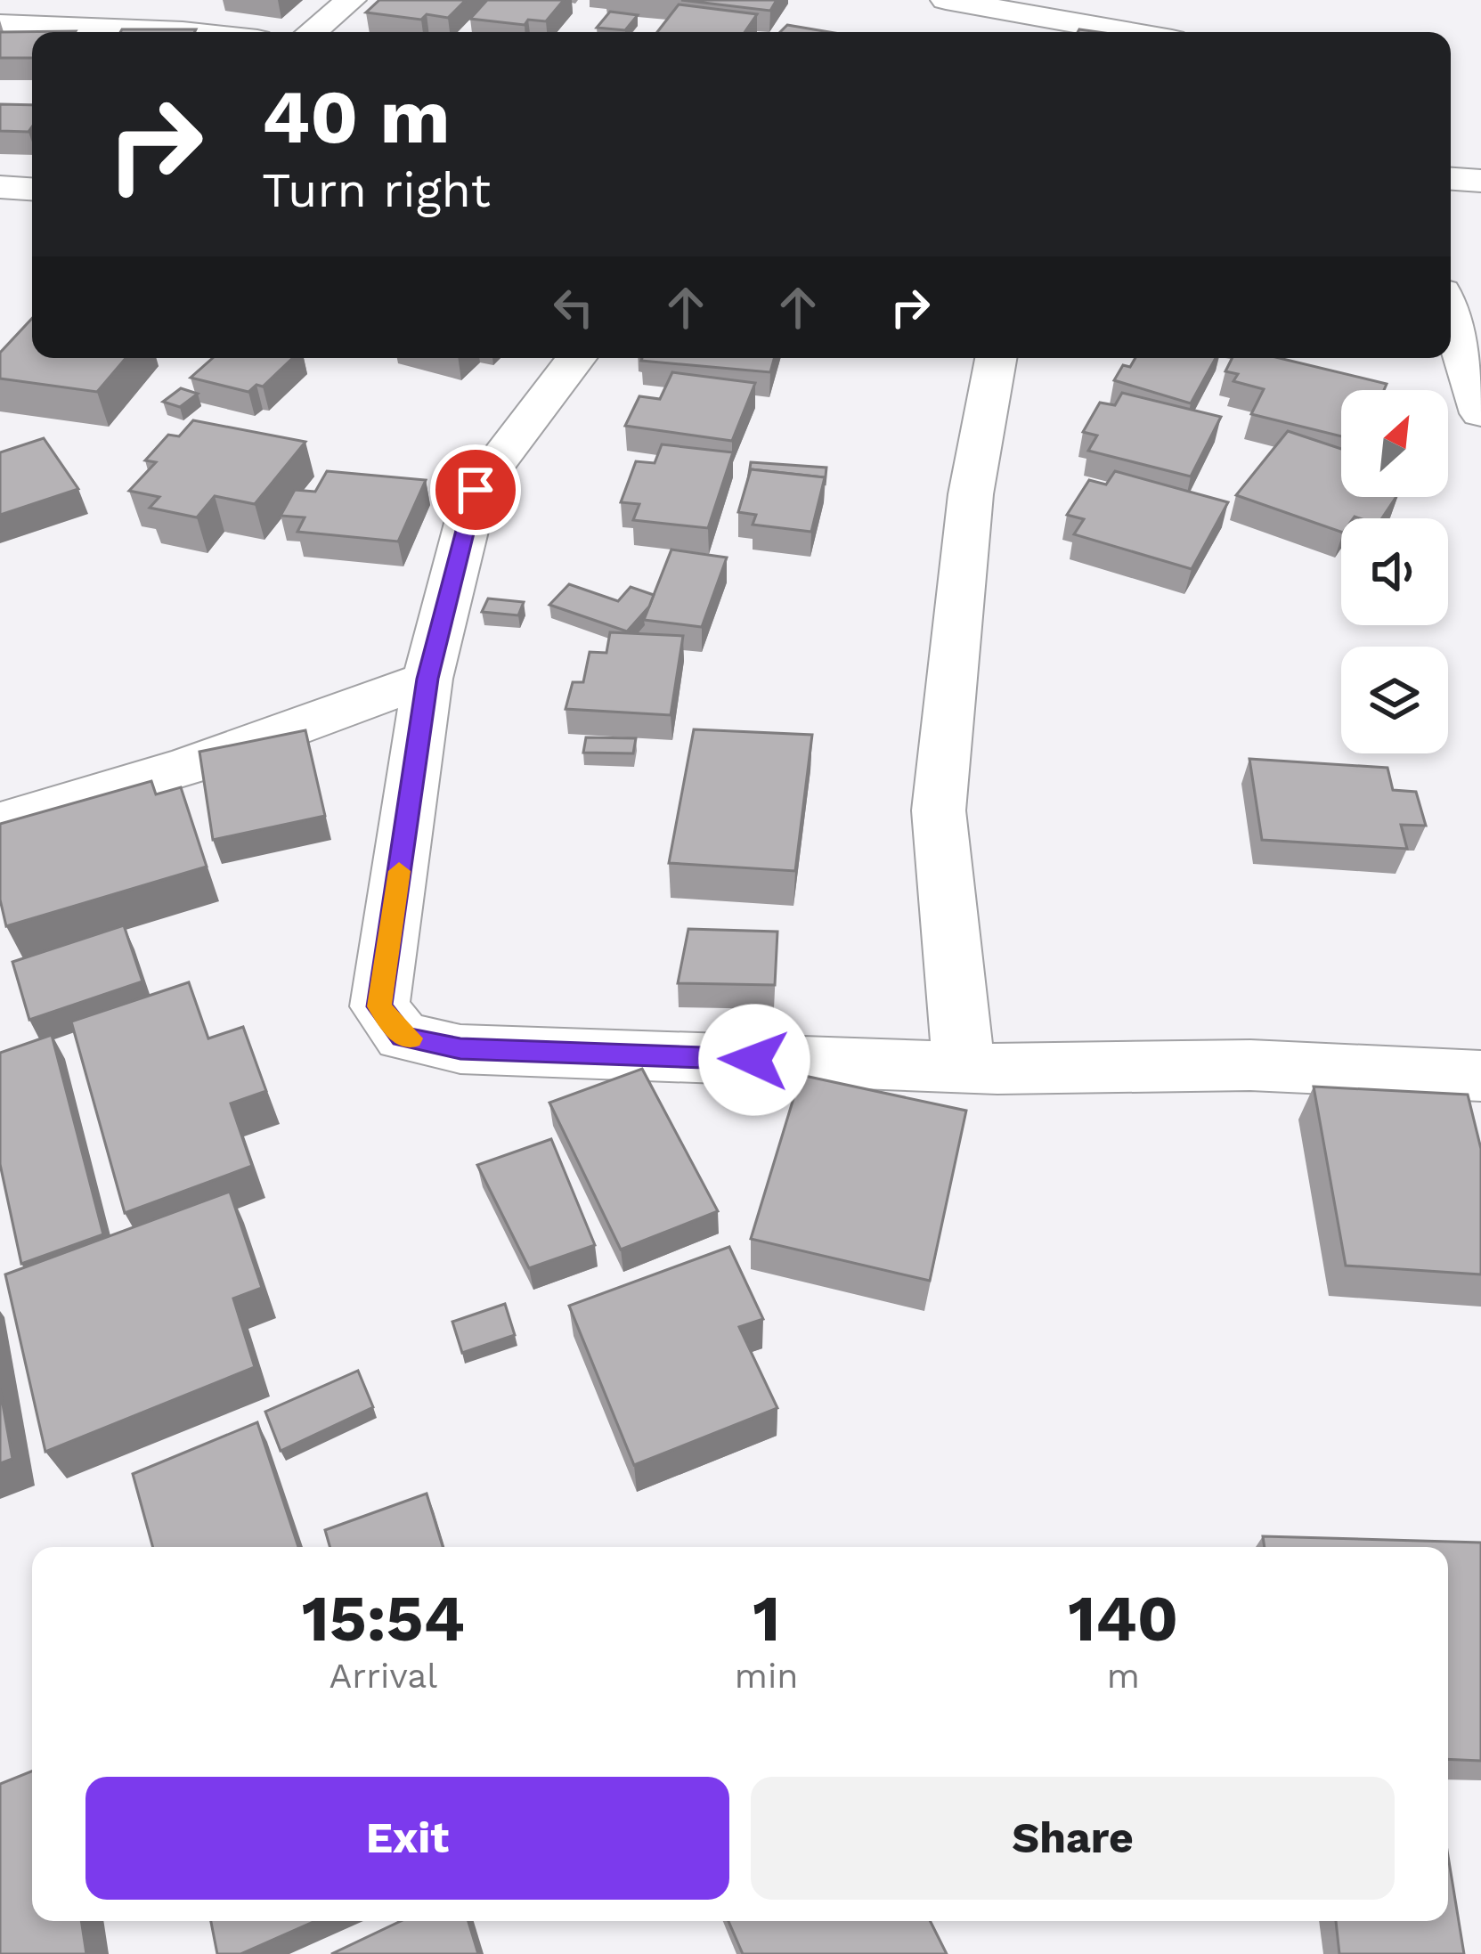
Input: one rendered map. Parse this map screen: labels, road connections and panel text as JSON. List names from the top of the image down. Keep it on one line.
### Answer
{"north":"top right","page":{"turn":["40 m","Turn right"],"eta":["15:54","Arrival","1","min","140","m"],"buttons":["Exit","Share"]}}
